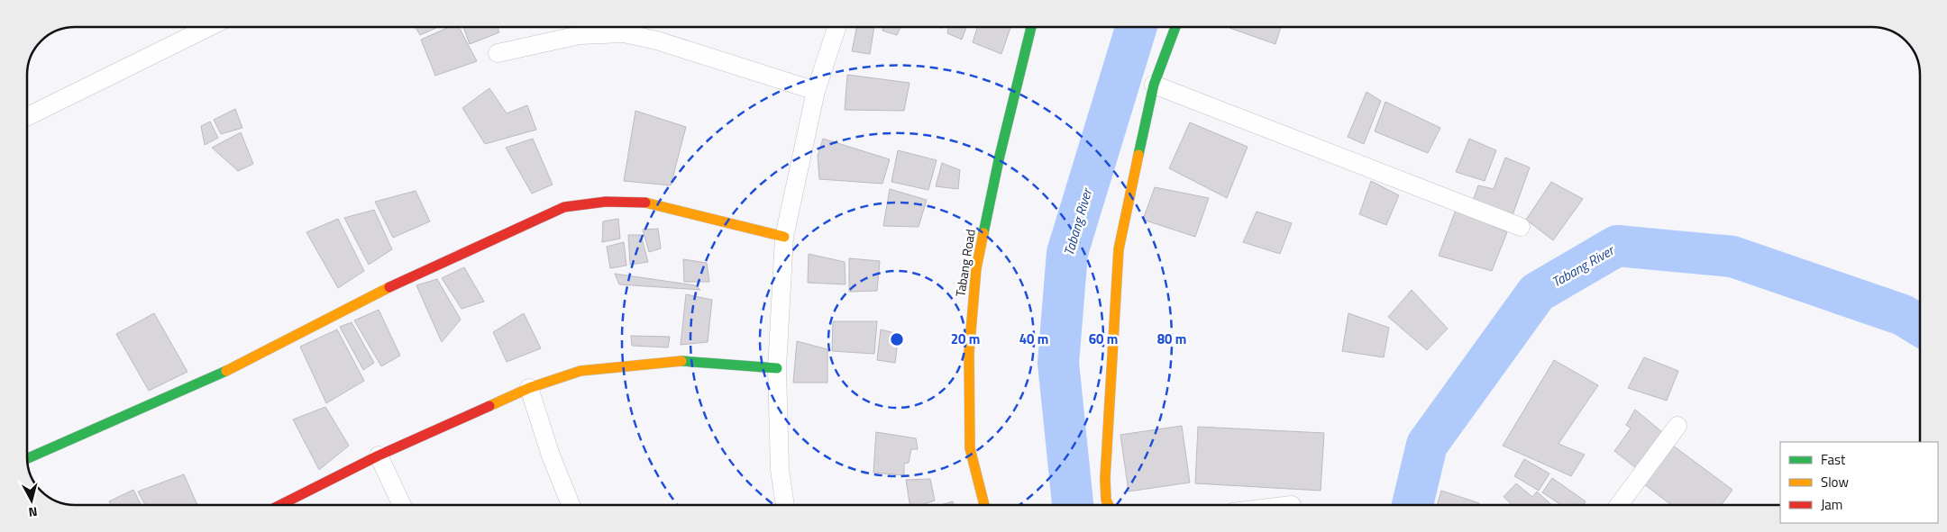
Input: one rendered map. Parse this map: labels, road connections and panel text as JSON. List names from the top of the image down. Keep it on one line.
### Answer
{"streets":{"street":["Tabang Road"]},"water":["Tabang River"],"legend":["Fast","Slow","Jam"],"north":"bottom","rings":["20 m","40 m","60 m","80 m"]}
